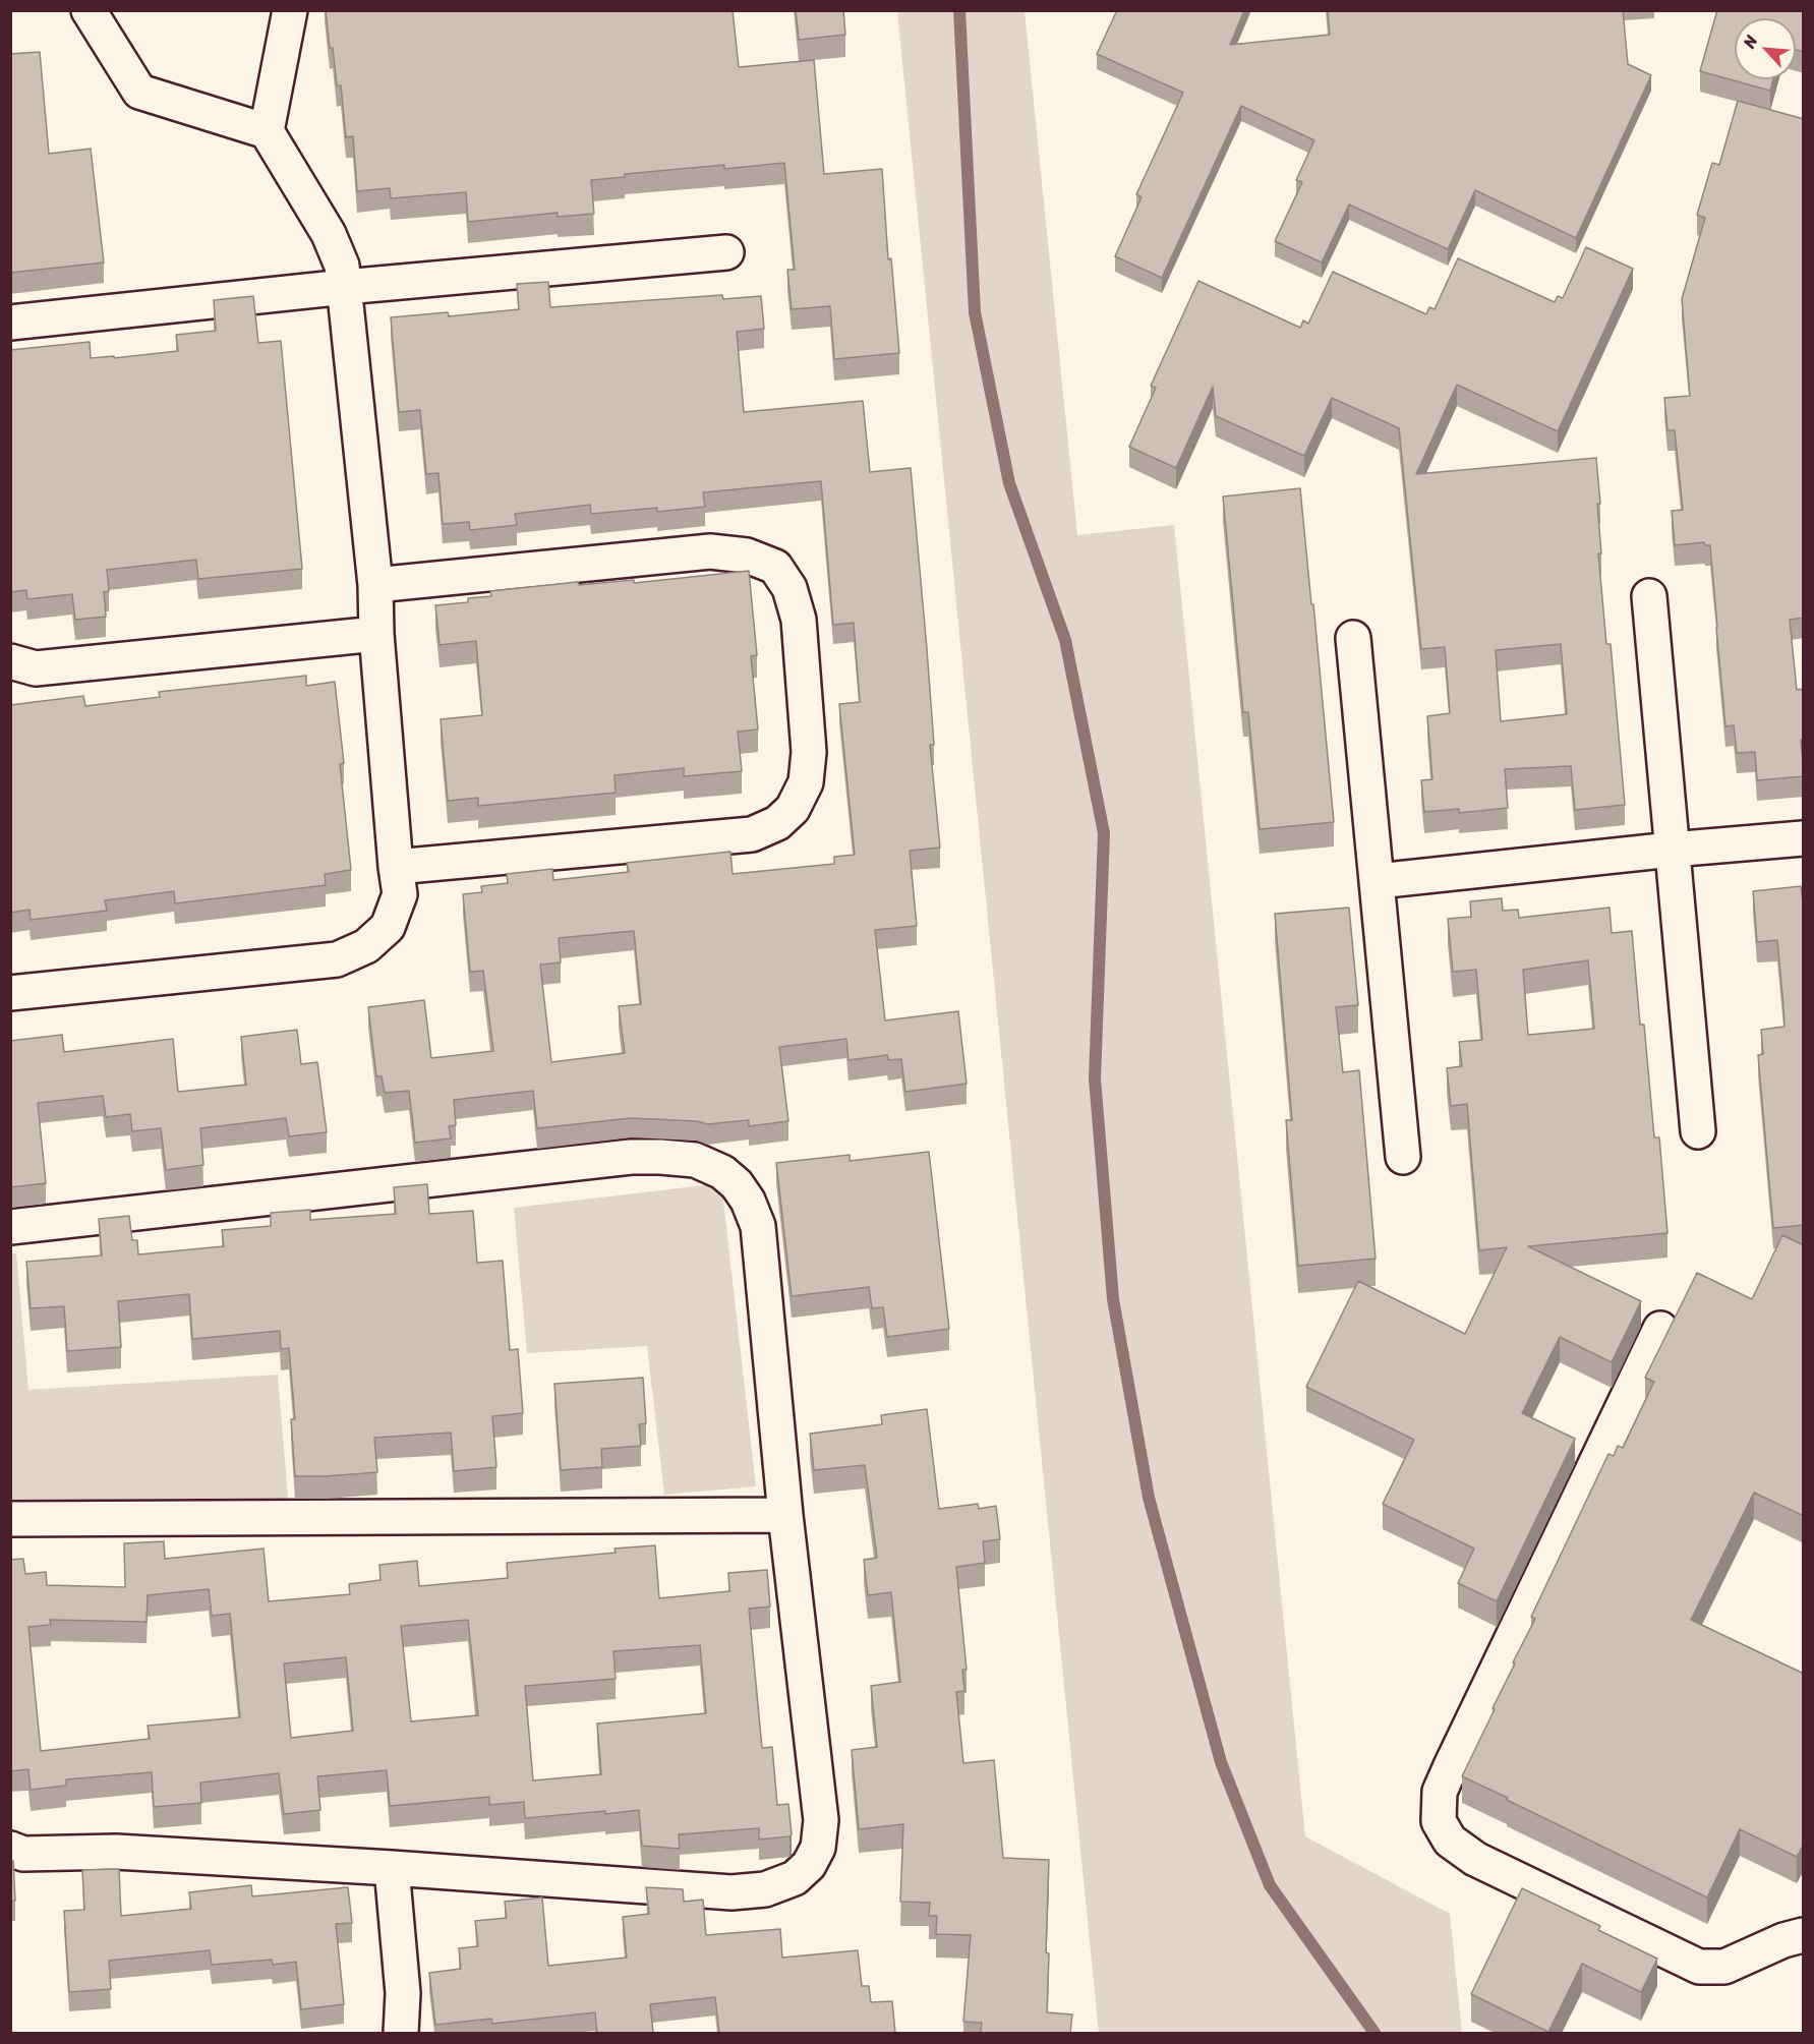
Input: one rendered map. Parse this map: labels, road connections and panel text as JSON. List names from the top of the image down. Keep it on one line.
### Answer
{"north":"top left"}
